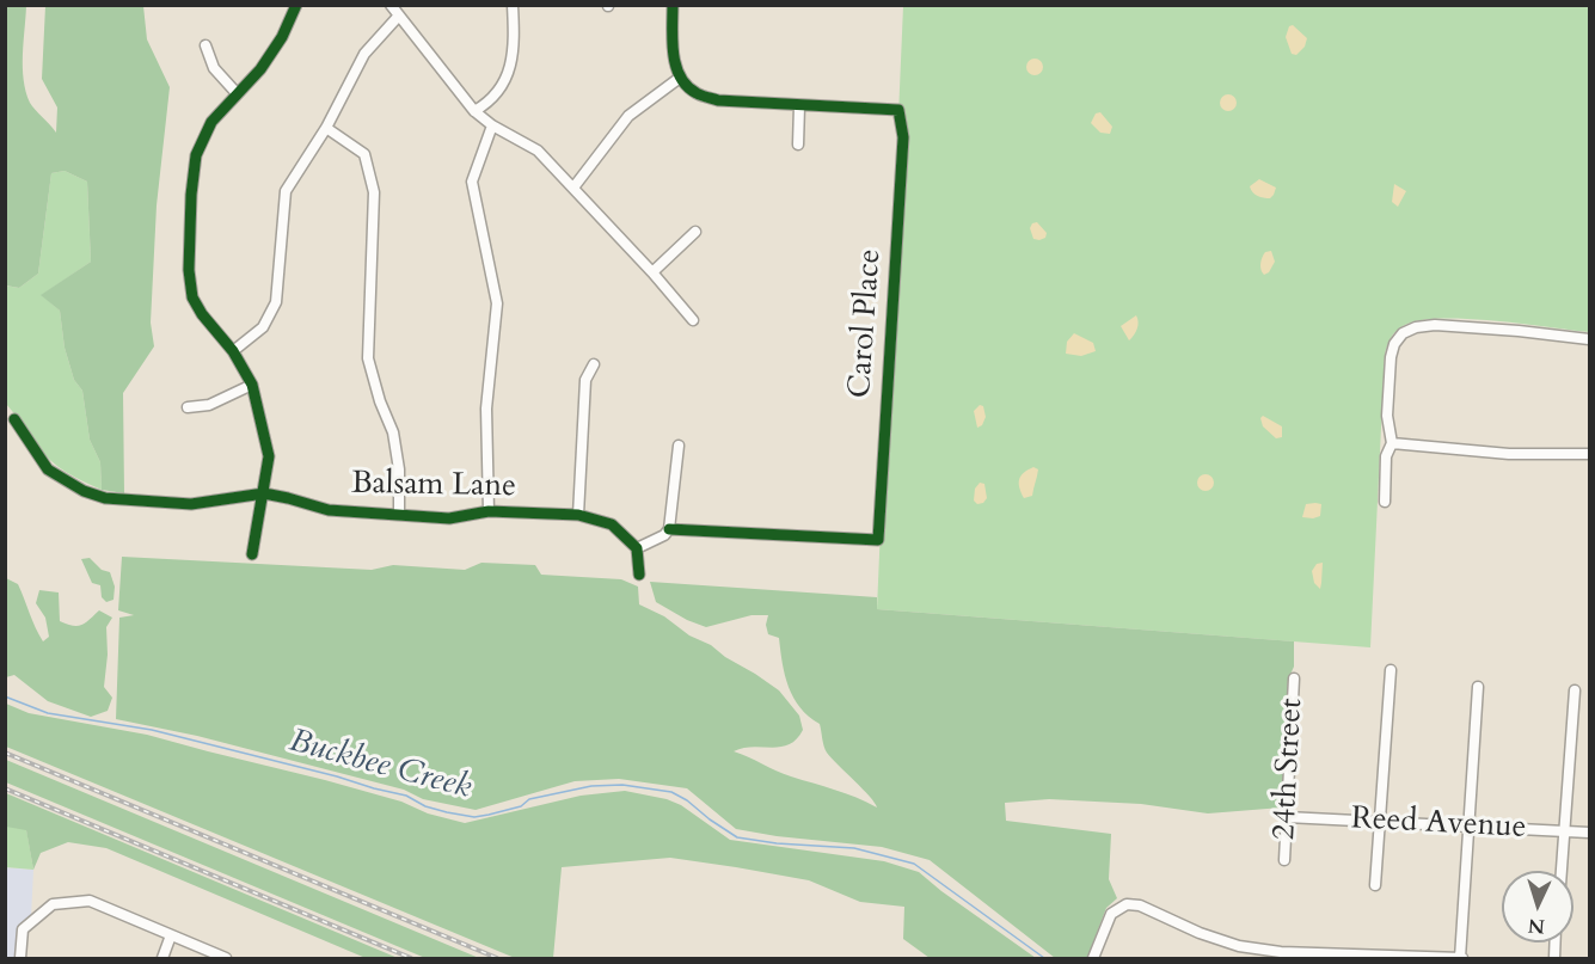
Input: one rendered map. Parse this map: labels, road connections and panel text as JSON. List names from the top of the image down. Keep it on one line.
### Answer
{"streets":{"street":["Carol Place","Balsam Lane","24th Street","Reed Avenue"]},"crossings":[["24th Street","Reed Avenue"]],"water":["Buckbee Creek"],"north":"bottom"}
